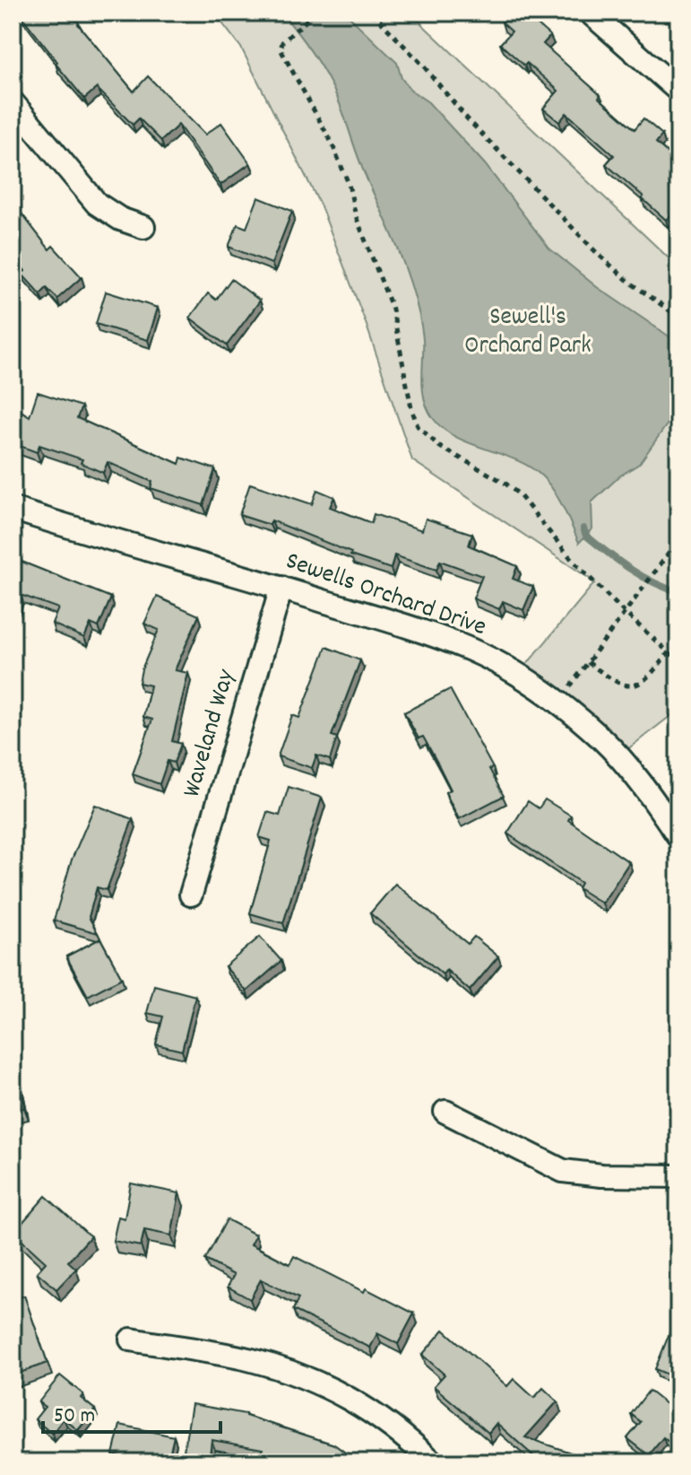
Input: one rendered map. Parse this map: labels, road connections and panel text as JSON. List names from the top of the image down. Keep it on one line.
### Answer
{"streets":{"street":["Sewells Orchard Drive","Waveland Way"]},"crossings":[["Sewells Orchard Drive","Waveland Way"]],"parks":["Sewell's Orchard Park"],"scale_bar":"50 m"}
